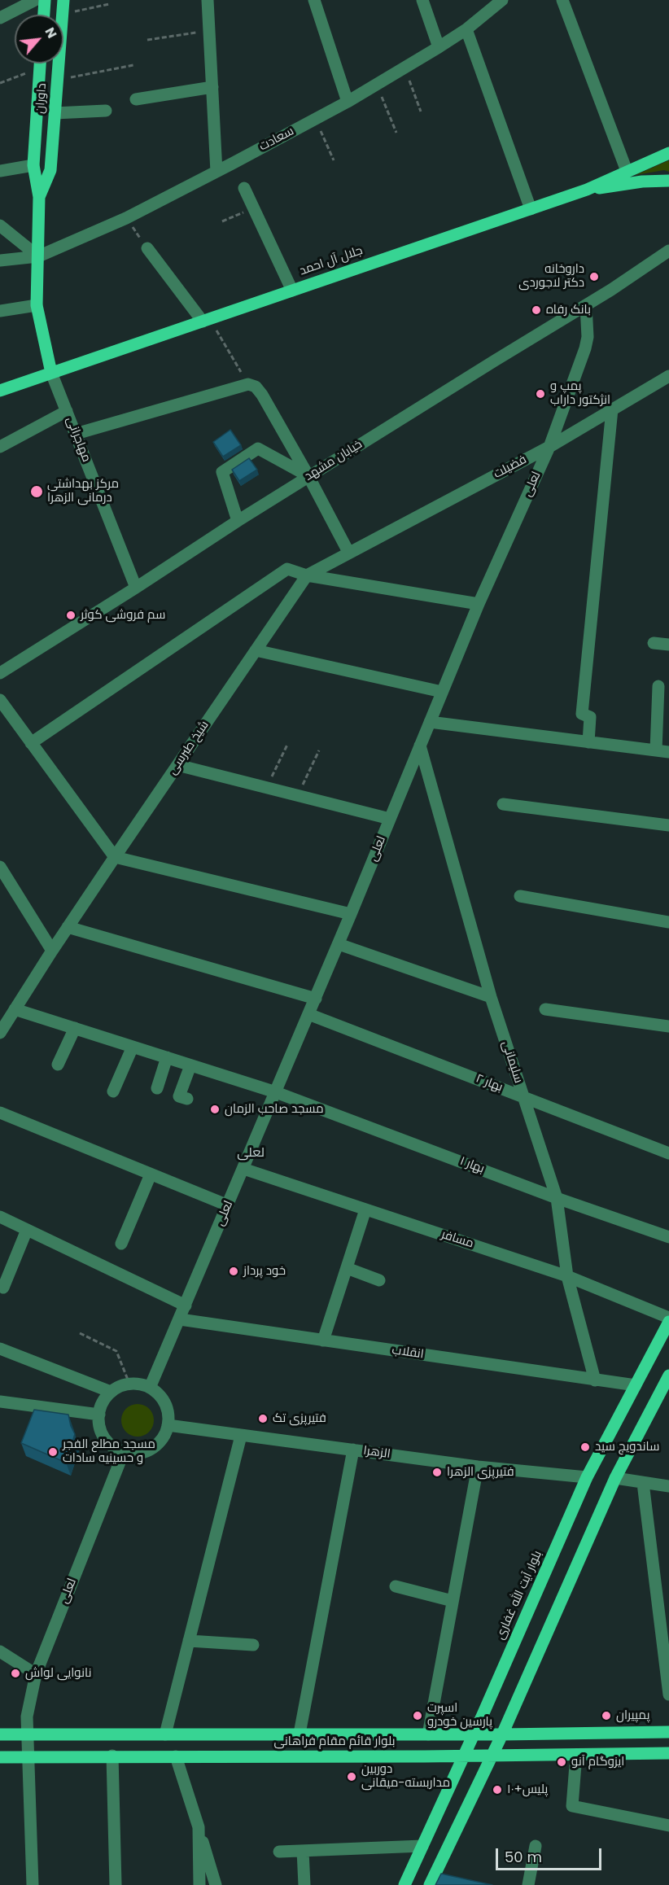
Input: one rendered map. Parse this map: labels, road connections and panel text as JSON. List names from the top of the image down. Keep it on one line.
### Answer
{"streets":{"main road":["داوران","جلال آل احمد","بلوار آیت الله غفاری","بلوار قائم مقام فراهانی"],"street":["سعادت","مهاجرانی","خیابان مشهد","فضیلت","لعلی","شیخ طبرسی","سلیمانی","بهار ۲","بهار ۱","مسافر","انقلاب","الزهرا"]},"crossings":[["داوران","سعادت"],["داوران","جلال آل احمد"],["داوران","مهاجرانی"],["جلال آل احمد","مهاجرانی"],["مهاجرانی","خیابان مشهد"],["خیابان مشهد","لعلی"],["فضیلت","لعلی"],["فضیلت","شیخ طبرسی"],["لعلی","سلیمانی"],["لعلی","بهار ۲"],["لعلی","بهار ۱"],["لعلی","مسافر"],["لعلی","انقلاب"],["لعلی","الزهرا"],["لعلی","بلوار قائم مقام فراهانی"],["شیخ طبرسی","بهار ۱"],["سلیمانی","بهار ۲"],["سلیمانی","بهار ۱"],["سلیمانی","مسافر"],["سلیمانی","انقلاب"],["انقلاب","بلوار آیت الله غفاری"],["الزهرا","بلوار آیت الله غفاری"],["بلوار آیت الله غفاری","بلوار قائم مقام فراهانی"]],"districts":["لعلی"],"places":["داروخانه دکتر لاجوردی","بانک رفاه","پمپ و انژکتور داراب","مرکز بهداشتی درمانی الزهرا","سم فروشی کوثر","مسجد صاحب الزمان","خود پرداز","فتیرپزی تک","ساندویچ سید","مسجد مطلع الفجر و حسینیه سادات","فتیرپزی الزهرا","نانوایی لواش","اسپرت پارسین خودرو","پمپیران","ایزوگام آنو","دوربین مداربسته-میقانی","پلیس+۱۰"],"scale_bar":"50 m","north":"top right"}
